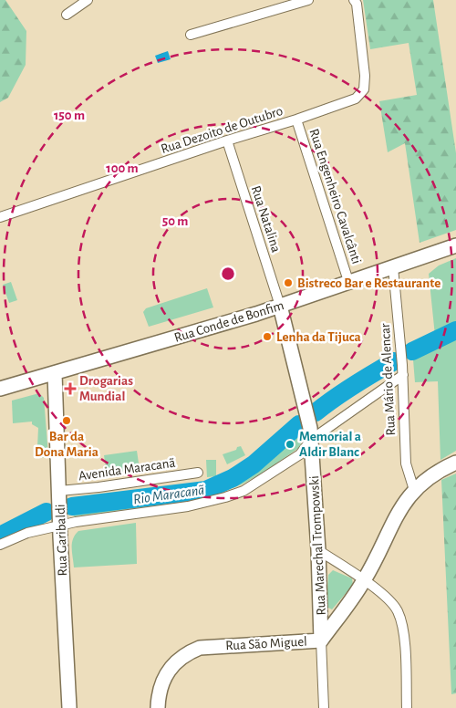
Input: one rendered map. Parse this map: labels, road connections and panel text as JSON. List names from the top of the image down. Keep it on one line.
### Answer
{"streets":{"street":["Rua Dezoito de Outubro","Rua Engenheiro Cavalcânti","Rua Natalina","Rua Conde de Bonfim","Rua Mário de Alencar","Avenida Maracanã","Rua Garibaldi","Rua Marechal Trompowski","Rua São Miguel"]},"crossings":[["Rua Dezoito de Outubro","Rua Engenheiro Cavalcânti"],["Rua Dezoito de Outubro","Rua Natalina"],["Rua Engenheiro Cavalcânti","Rua Conde de Bonfim"],["Rua Natalina","Rua Conde de Bonfim"],["Rua Natalina","Rua Marechal Trompowski"],["Rua Conde de Bonfim","Rua Mário de Alencar"],["Rua Conde de Bonfim","Rua Garibaldi"],["Rua Conde de Bonfim","Rua Marechal Trompowski"],["Rua Mário de Alencar","Avenida Maracanã"],["Rua Mário de Alencar","Rua São Miguel"],["Avenida Maracanã","Rua Garibaldi"],["Avenida Maracanã","Rua Marechal Trompowski"],["Rua Marechal Trompowski","Rua São Miguel"]],"water":["Rio Maracanã"],"places":{"other":["Bistreco Bar e Restaurante","Lenha da Tijuca","Bar da Dona Maria","Memorial a Aldir Blanc"],"health":["Drogarias Mundial"]},"rings":["150 m","100 m","50 m"]}
